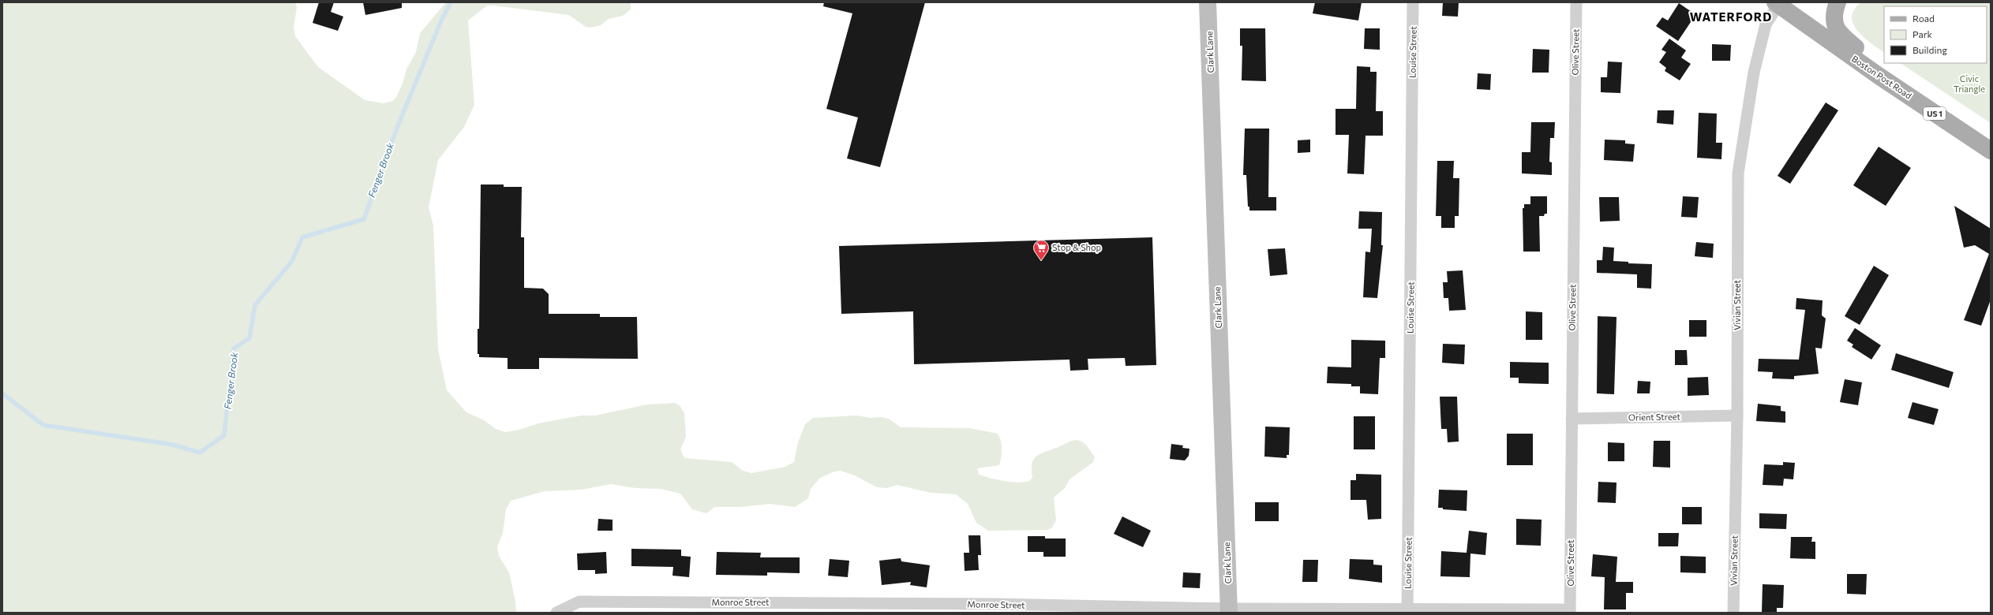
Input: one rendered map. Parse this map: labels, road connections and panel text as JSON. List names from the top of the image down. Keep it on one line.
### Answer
{"streets":{"main road":["Clark Lane","Boston Post Road","US 1"],"street":["Louise Street","Olive Street","Vivian Street","Orient Street","Monroe Street"]},"crossings":[["Clark Lane","Monroe Street"],["Louise Street","Monroe Street"],["Olive Street","Orient Street"],["Olive Street","Monroe Street"],["Boston Post Road","Vivian Street"],["Vivian Street","Orient Street"]],"districts":["WATERFORD"],"water":["Fenger Brook"],"parks":["Civic Triangle"],"places":{"supermarket":["Stop & Shop"]},"legend":["Road","Park","Building"]}
